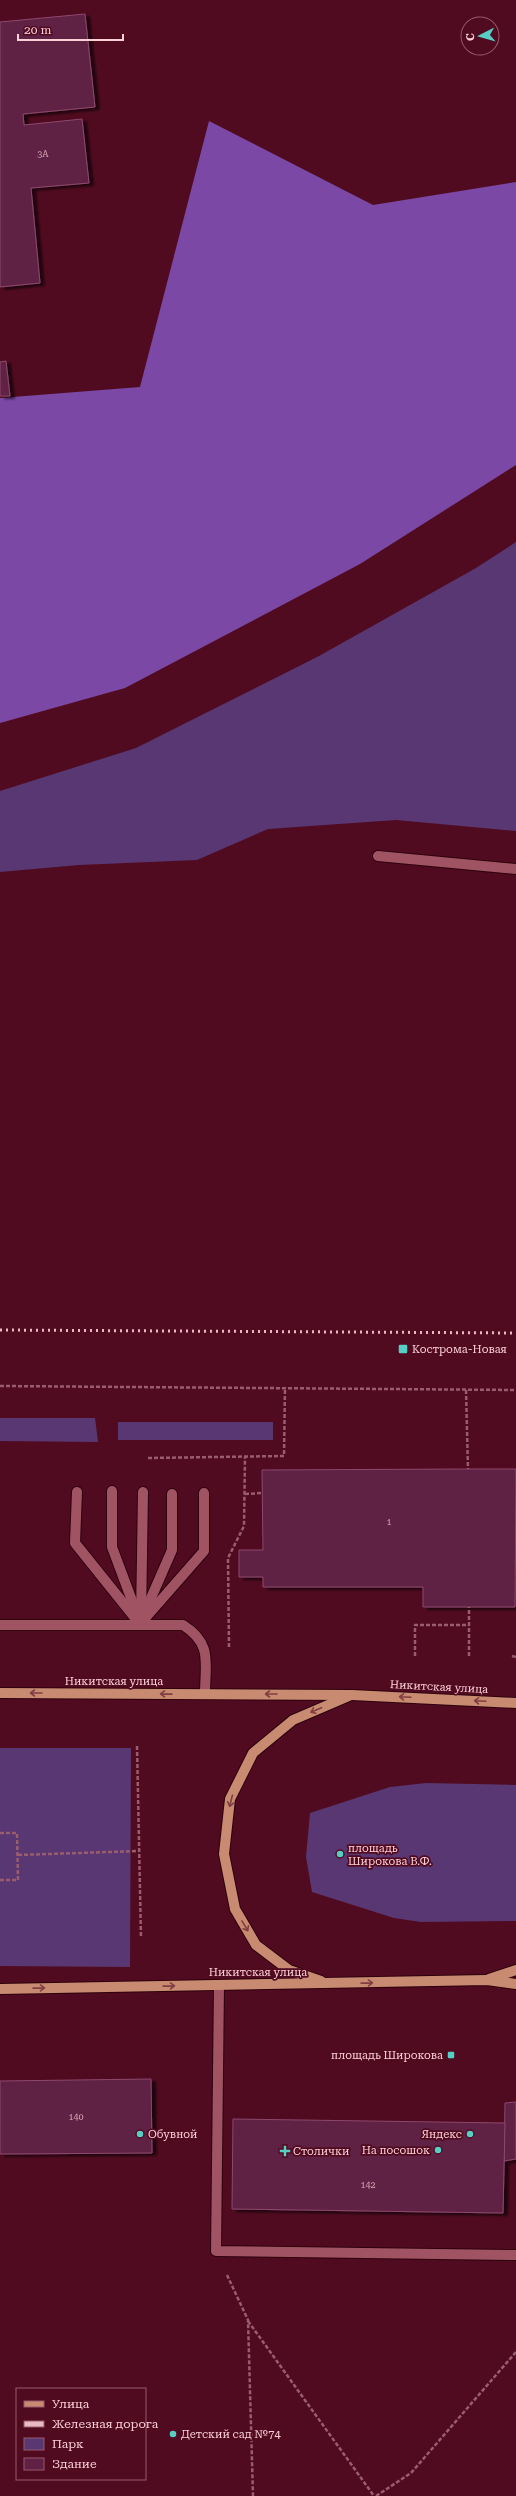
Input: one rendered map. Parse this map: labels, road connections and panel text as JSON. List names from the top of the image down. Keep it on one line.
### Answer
{"streets":{"main road":["Никитская улица"]},"places":{"transit":["Кострома-Новая","площадь Широкова"],"other":["площадь Широкова В.Ф.","Обувной","Яндекс","На посошок","Детский сад №74"],"health":["Столички"]},"house_numbers":["3А","1","140","142"],"legend":["Улица","Железная дорога","Парк","Здание"],"scale_bar":"20 m","north":"left"}
